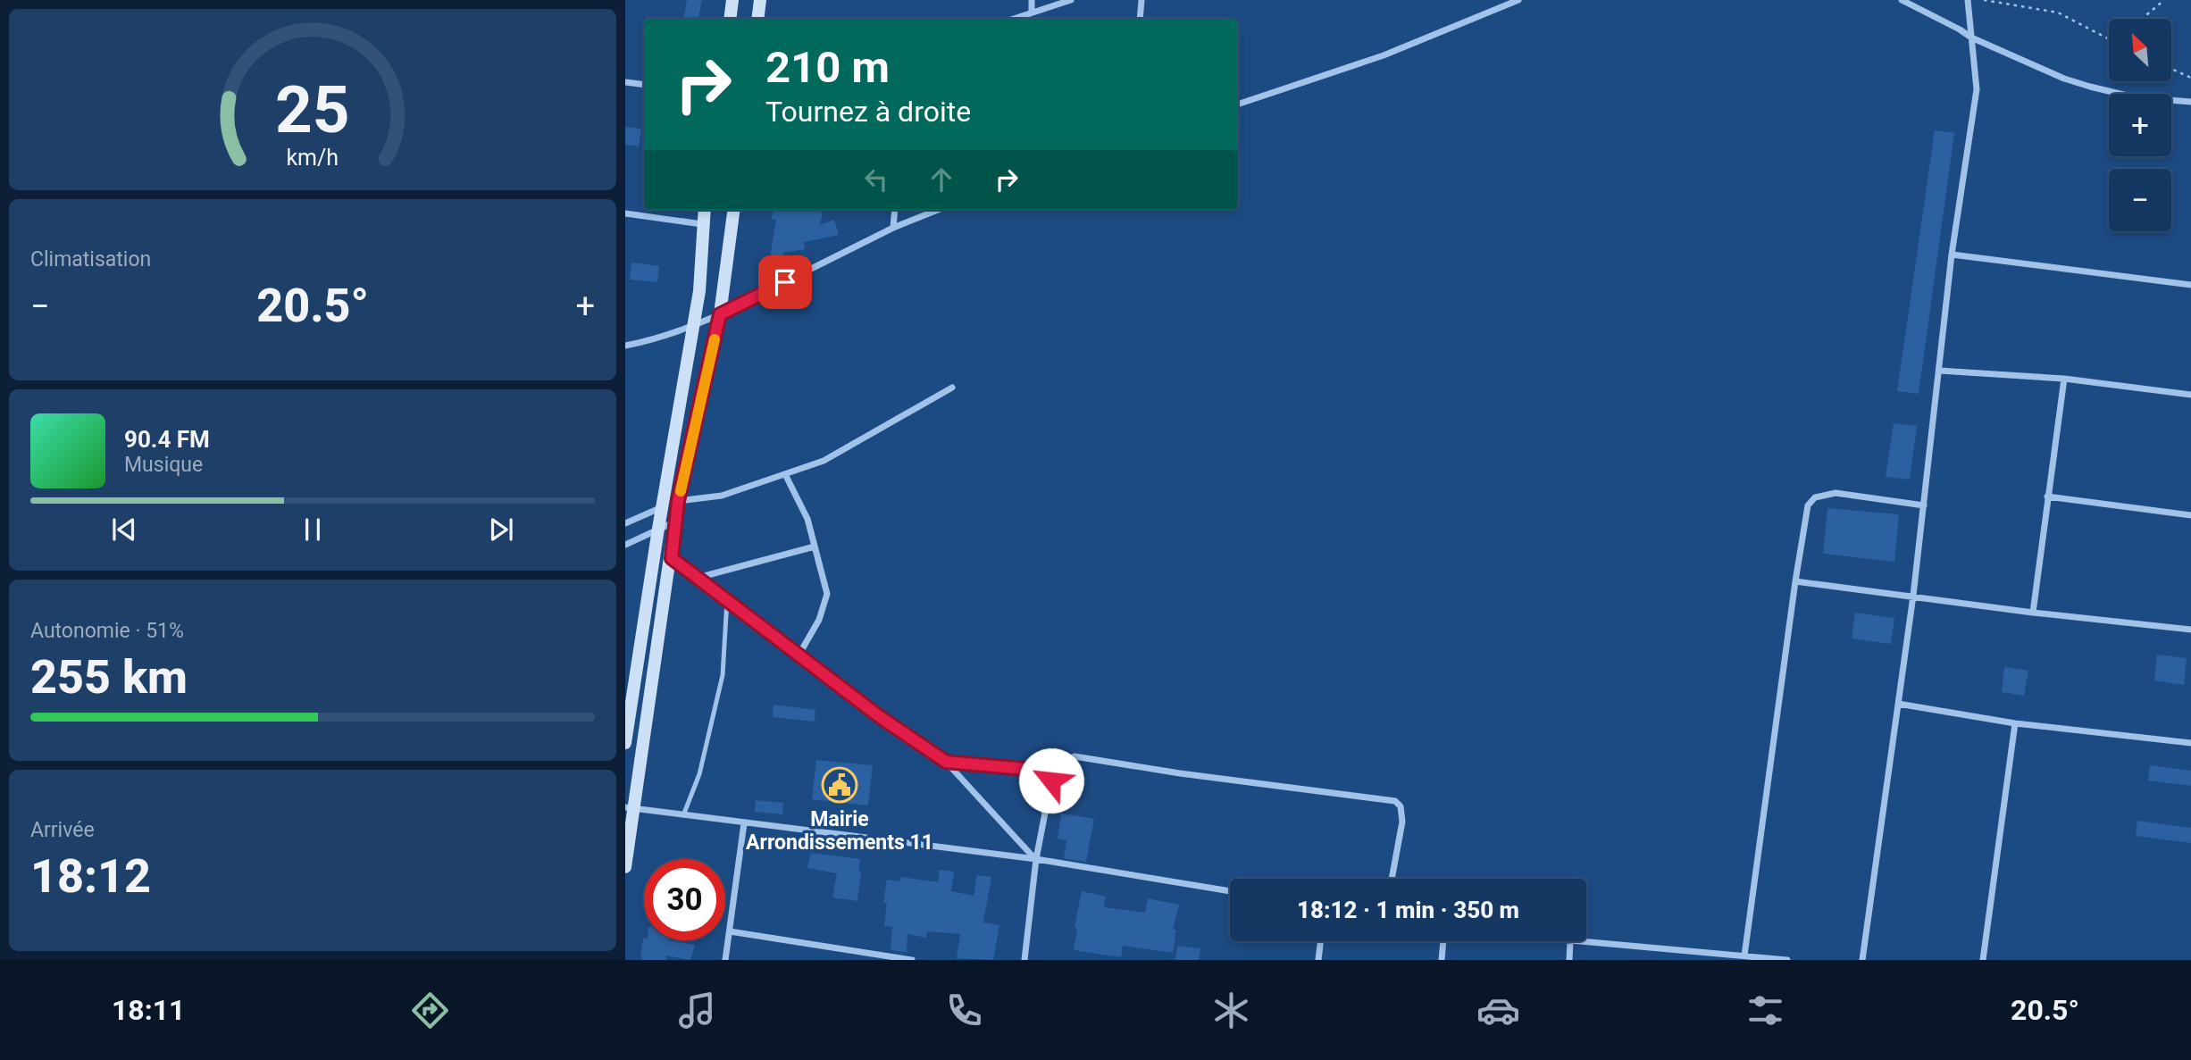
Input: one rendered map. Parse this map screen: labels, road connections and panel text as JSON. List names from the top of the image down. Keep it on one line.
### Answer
{"places":{"public building":["Mairie Arrondissements 11"]},"north":"top left","page":{"map_buttons":["+","−"],"turn":["210 m","Tournez à droite"],"tile":["Climatisation",["Autonomie · 51%","255 km"],["Arrivée","18:12"]],"heat":["−","20.5°","+"],"song":["90.4 FM","Musique"],"limit":"30","trip":"18:12 · 1 min · 350 m","tabs":["18:11","20.5°"],"gauge":["25","km/h"]}}
